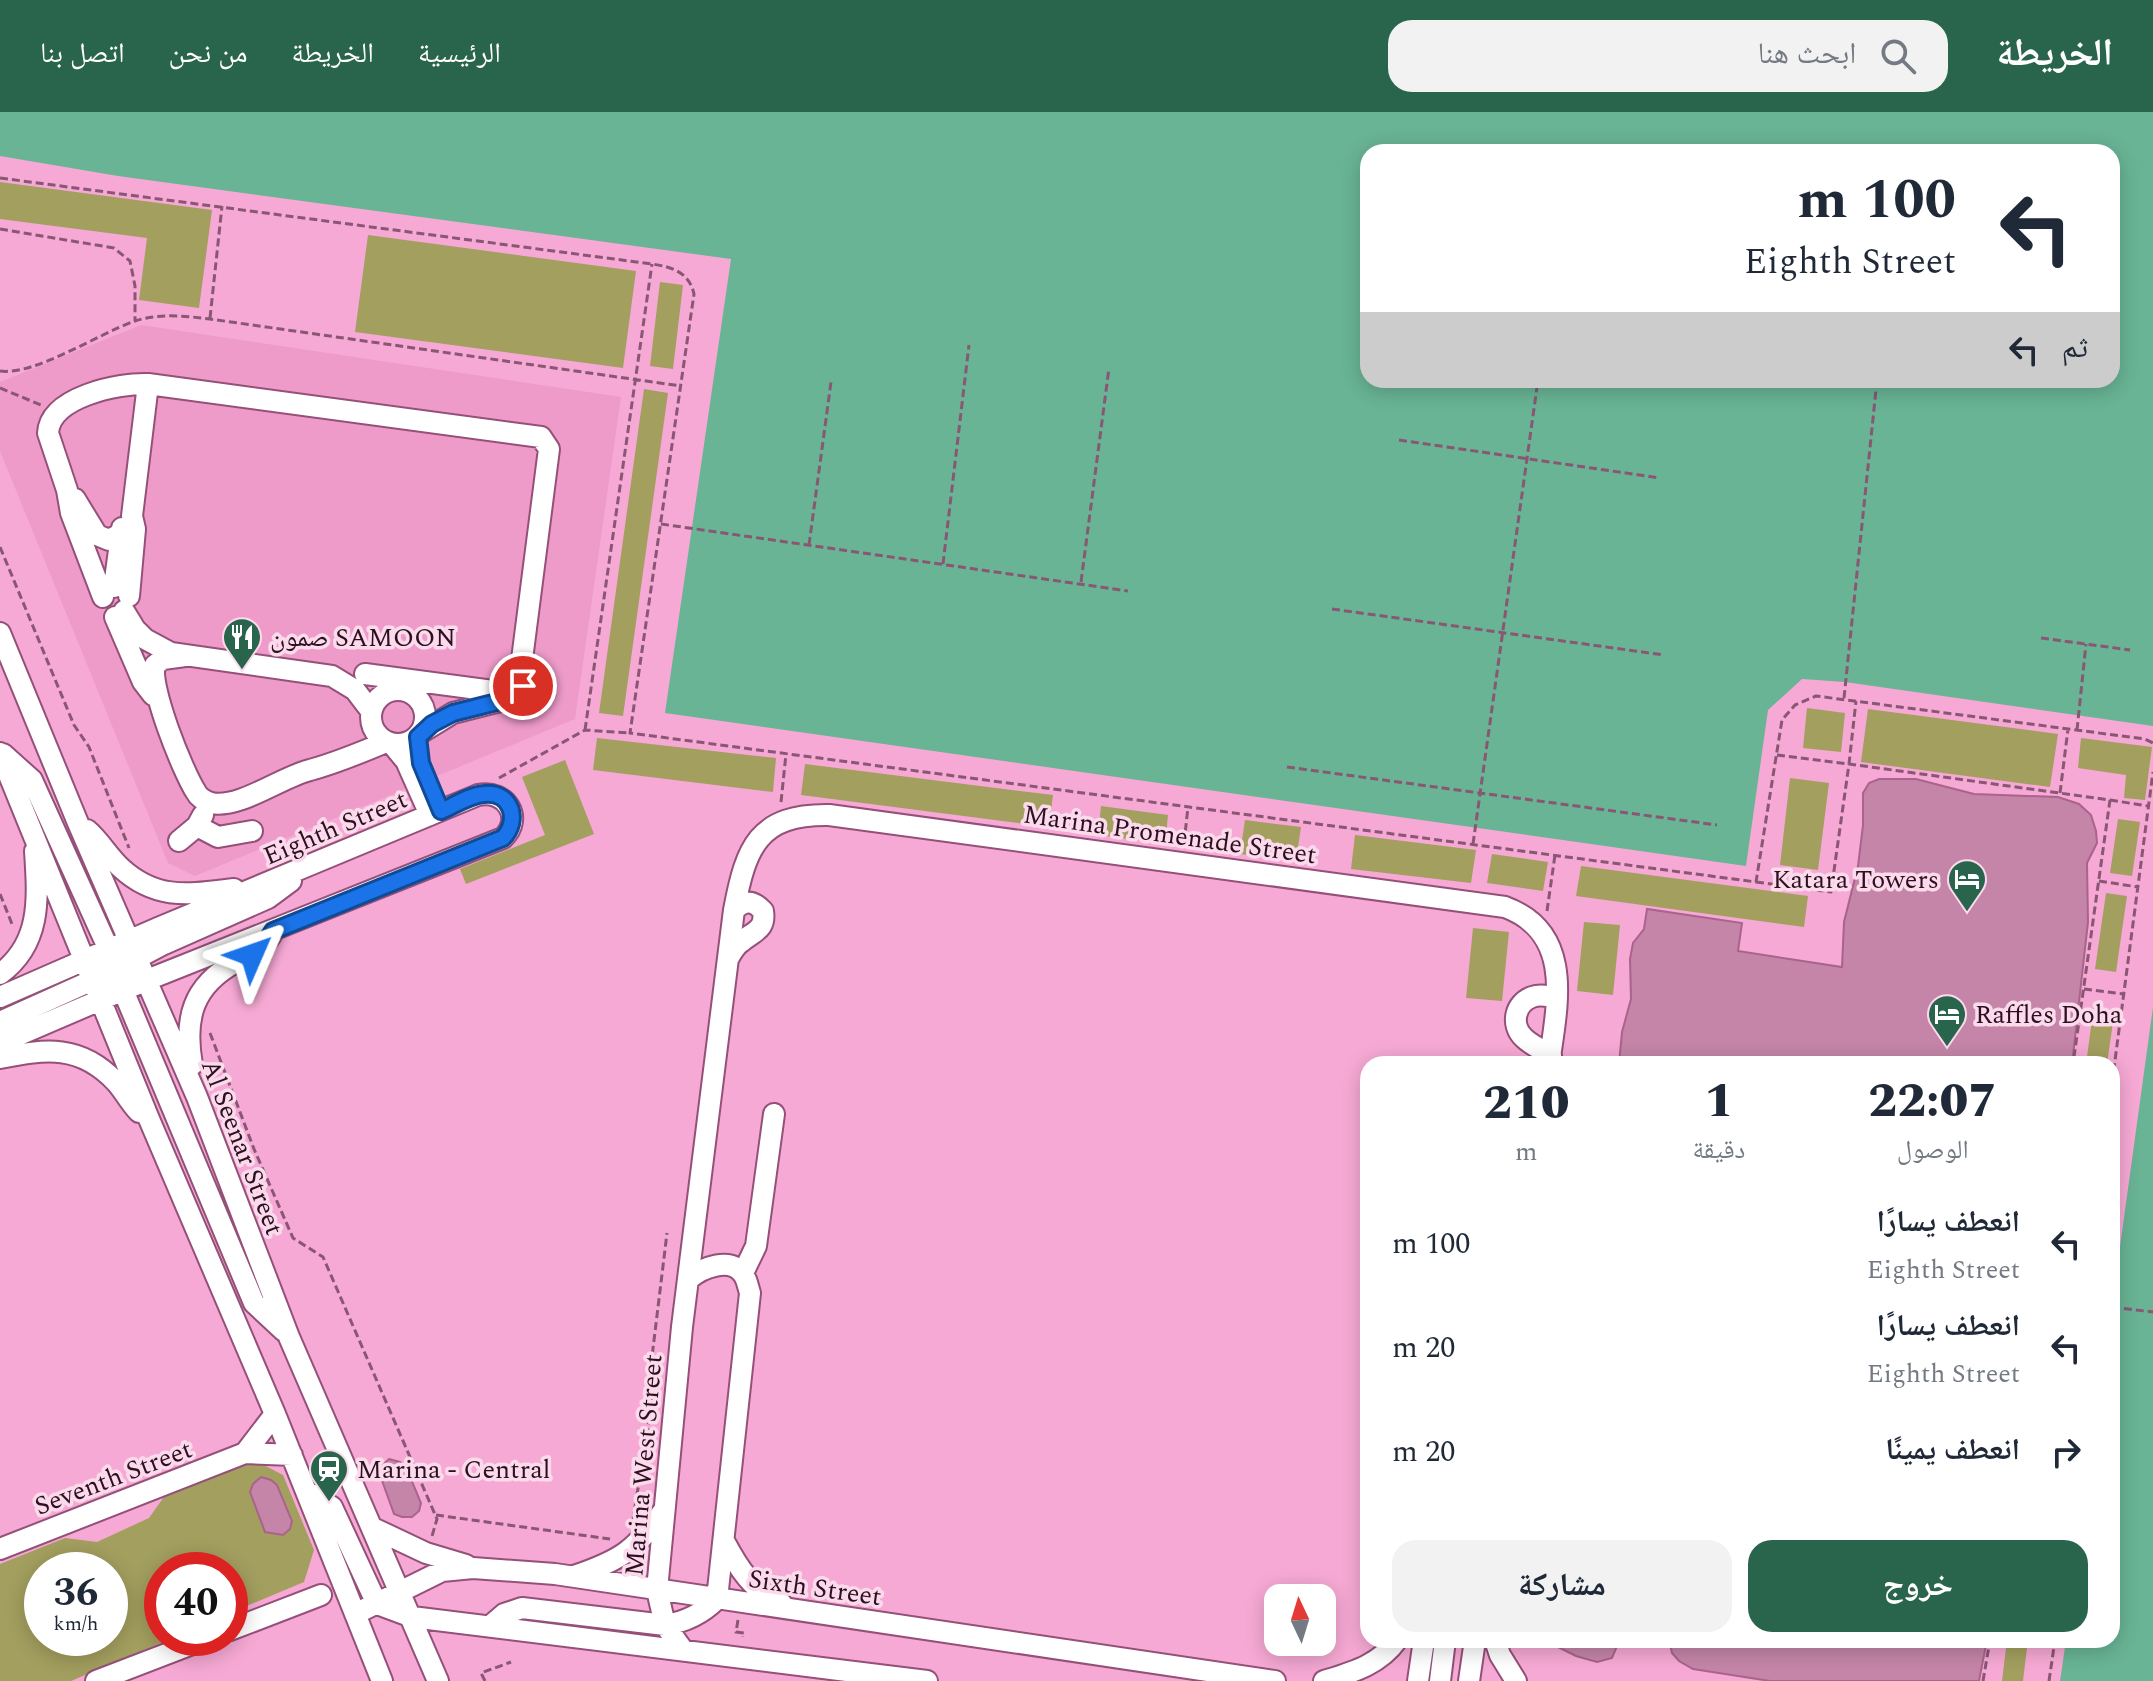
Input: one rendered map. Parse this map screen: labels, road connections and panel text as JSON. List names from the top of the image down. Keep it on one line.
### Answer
{"streets":{"street":["Eighth Street","Marina Promenade Street","Al Seenar Street","Marina West Street","Seventh Street","Sixth Street"]},"crossings":[["Eighth Street","Al Seenar Street"],["Marina Promenade Street","Marina West Street"],["Al Seenar Street","Seventh Street"],["Al Seenar Street","Sixth Street"],["Marina West Street","Sixth Street"]],"places":{"restaurant":["صمون SAMOON"],"hotel":["Katara Towers","Raffles Doha"],"station":["Marina - Central"]},"north":"top","page":{"header":"الخريطة","search":"ابحث هنا","nav":["الرئيسية","الخريطة","من نحن","اتصل بنا"],"turn":["100 m","Eighth Street"],"then":"ثم","eta":["22:07","الوصول","1","دقيقة","210","m"],"list":[{"name":"انعطف يسارًا","note":"Eighth Street","value":"100 m"},{"name":"انعطف يسارًا","note":"Eighth Street","value":"20 m"},{"name":"انعطف يمينًا","value":"20 m"}],"buttons":["خروج","مشاركة"],"speed":"36 km/h","limit":"40"}}
